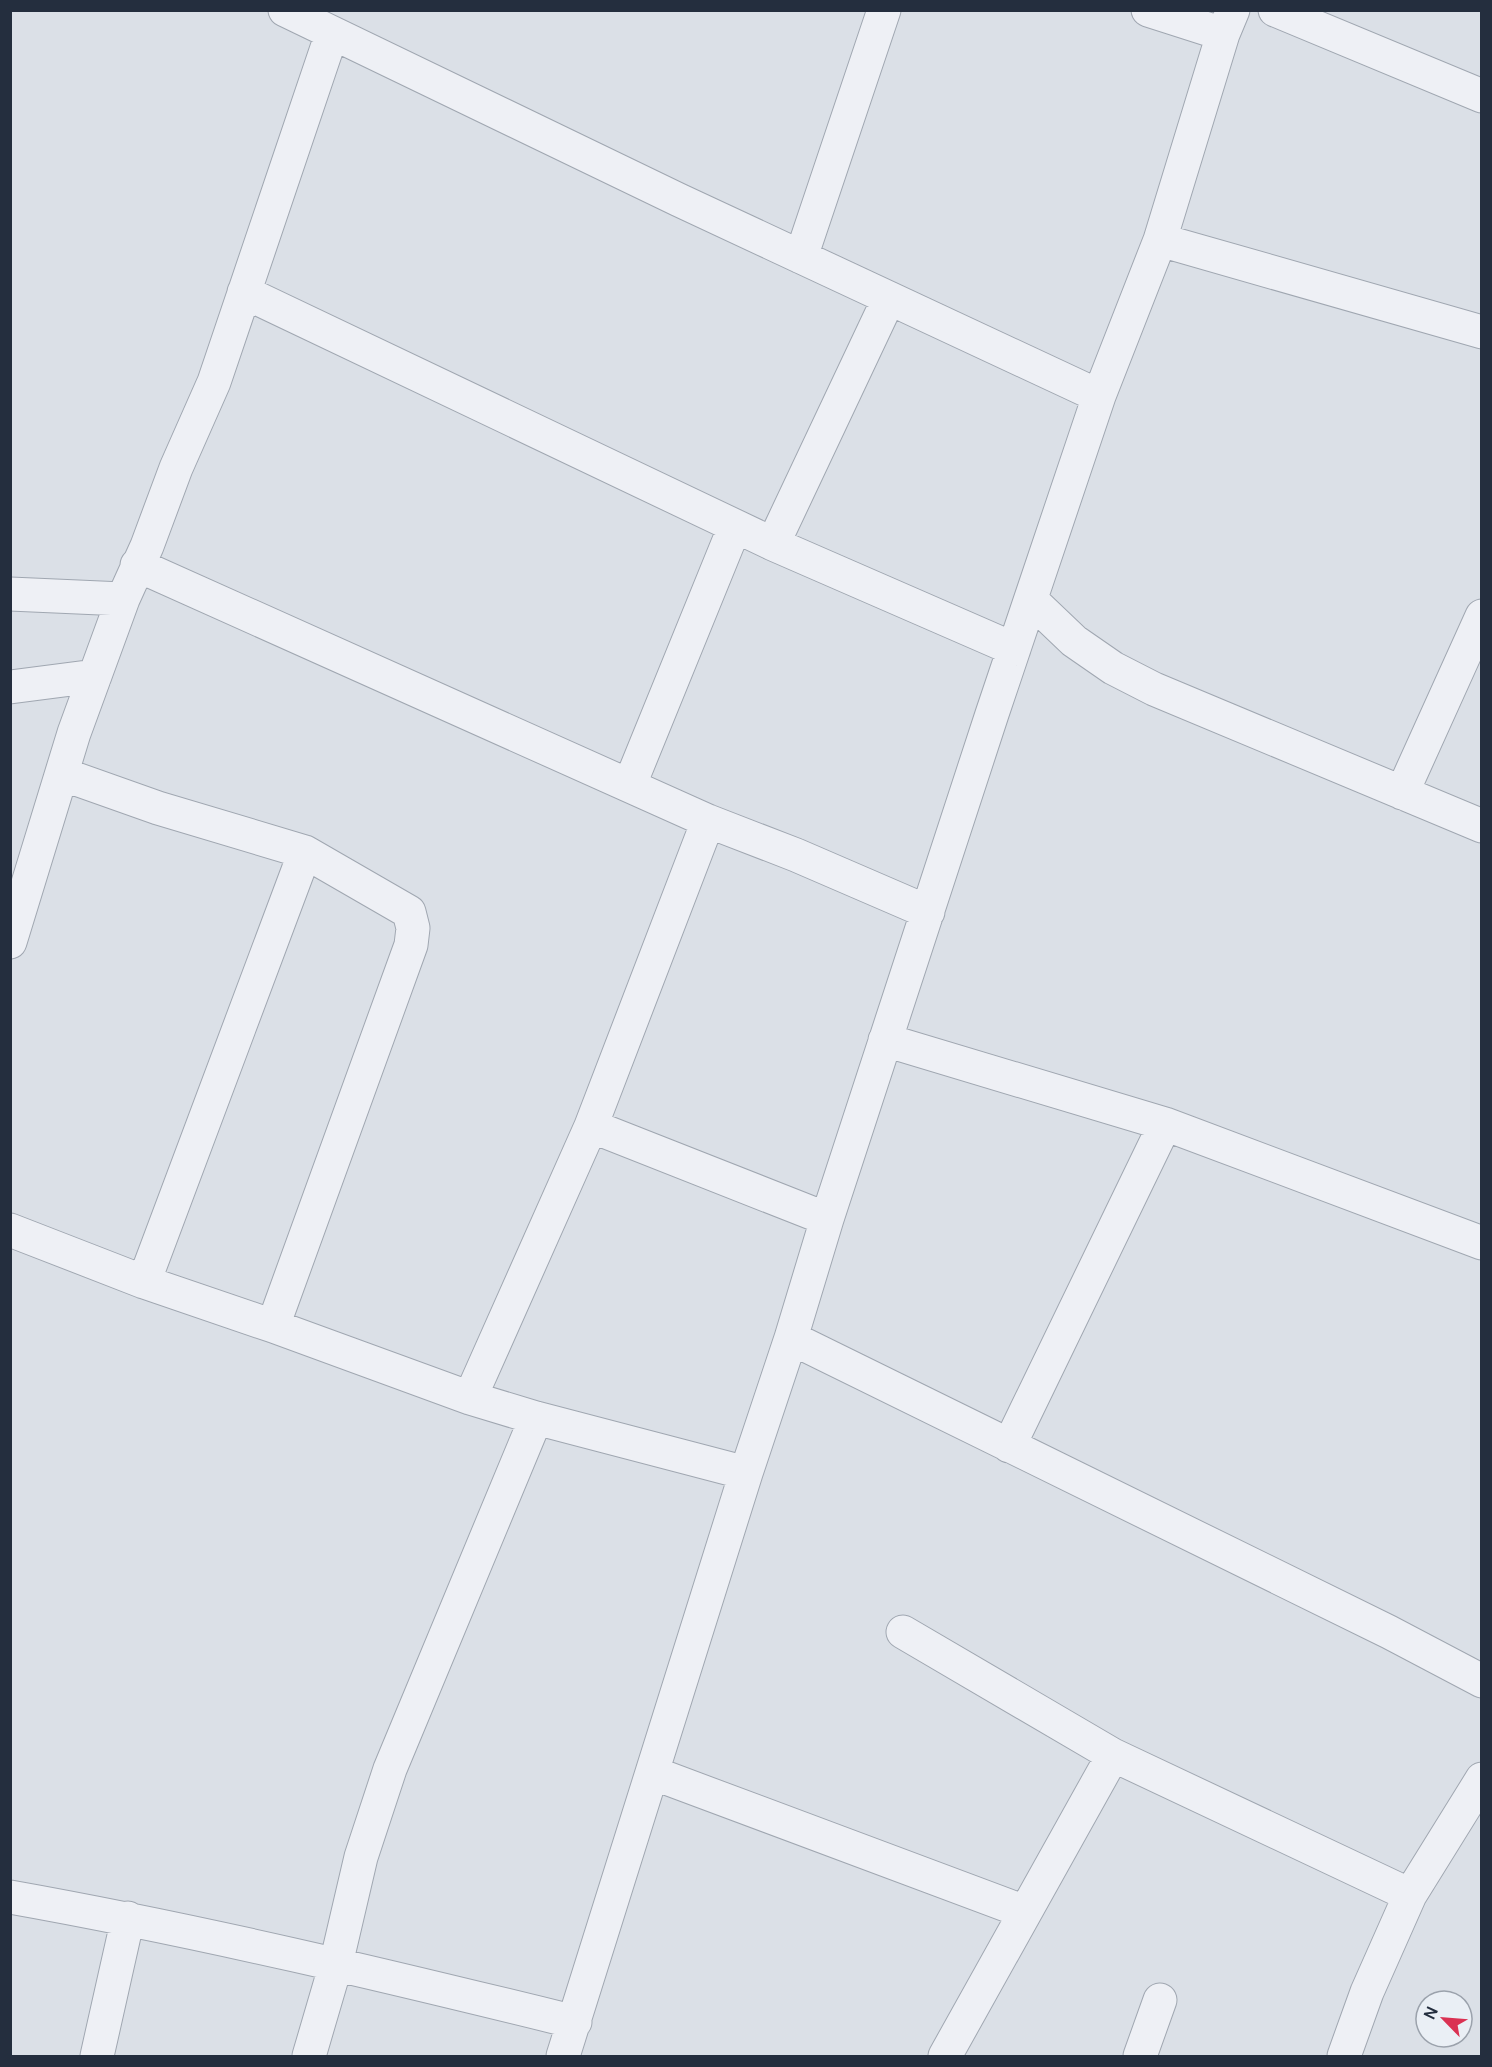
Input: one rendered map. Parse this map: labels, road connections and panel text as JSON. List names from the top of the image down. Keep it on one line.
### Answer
{"north":"top left"}
